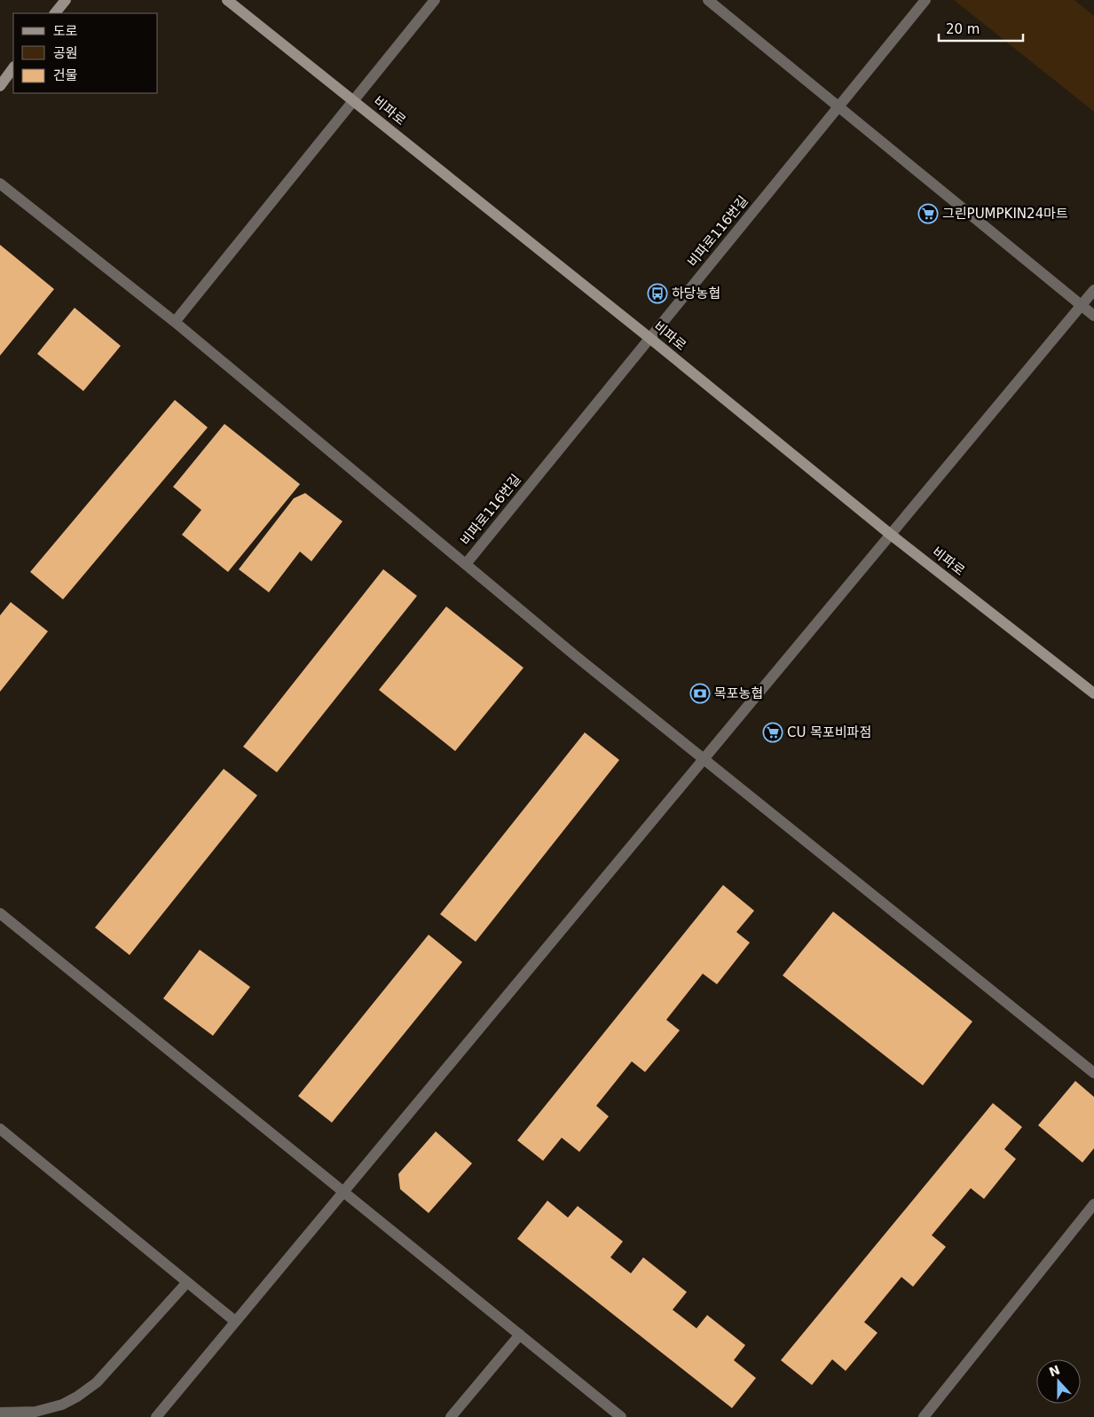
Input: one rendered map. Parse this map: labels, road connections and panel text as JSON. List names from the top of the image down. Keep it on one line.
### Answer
{"streets":{"street":["비파로","비파로116번길"]},"crossings":[["비파로","비파로116번길"]],"places":{"supermarket":["그린PUMPKIN24마트","CU 목포비파점"],"bus stop":["하당농협"],"bank":["목포농협"]},"legend":["도로","공원","건물"],"scale_bar":"20 m","north":"top"}
